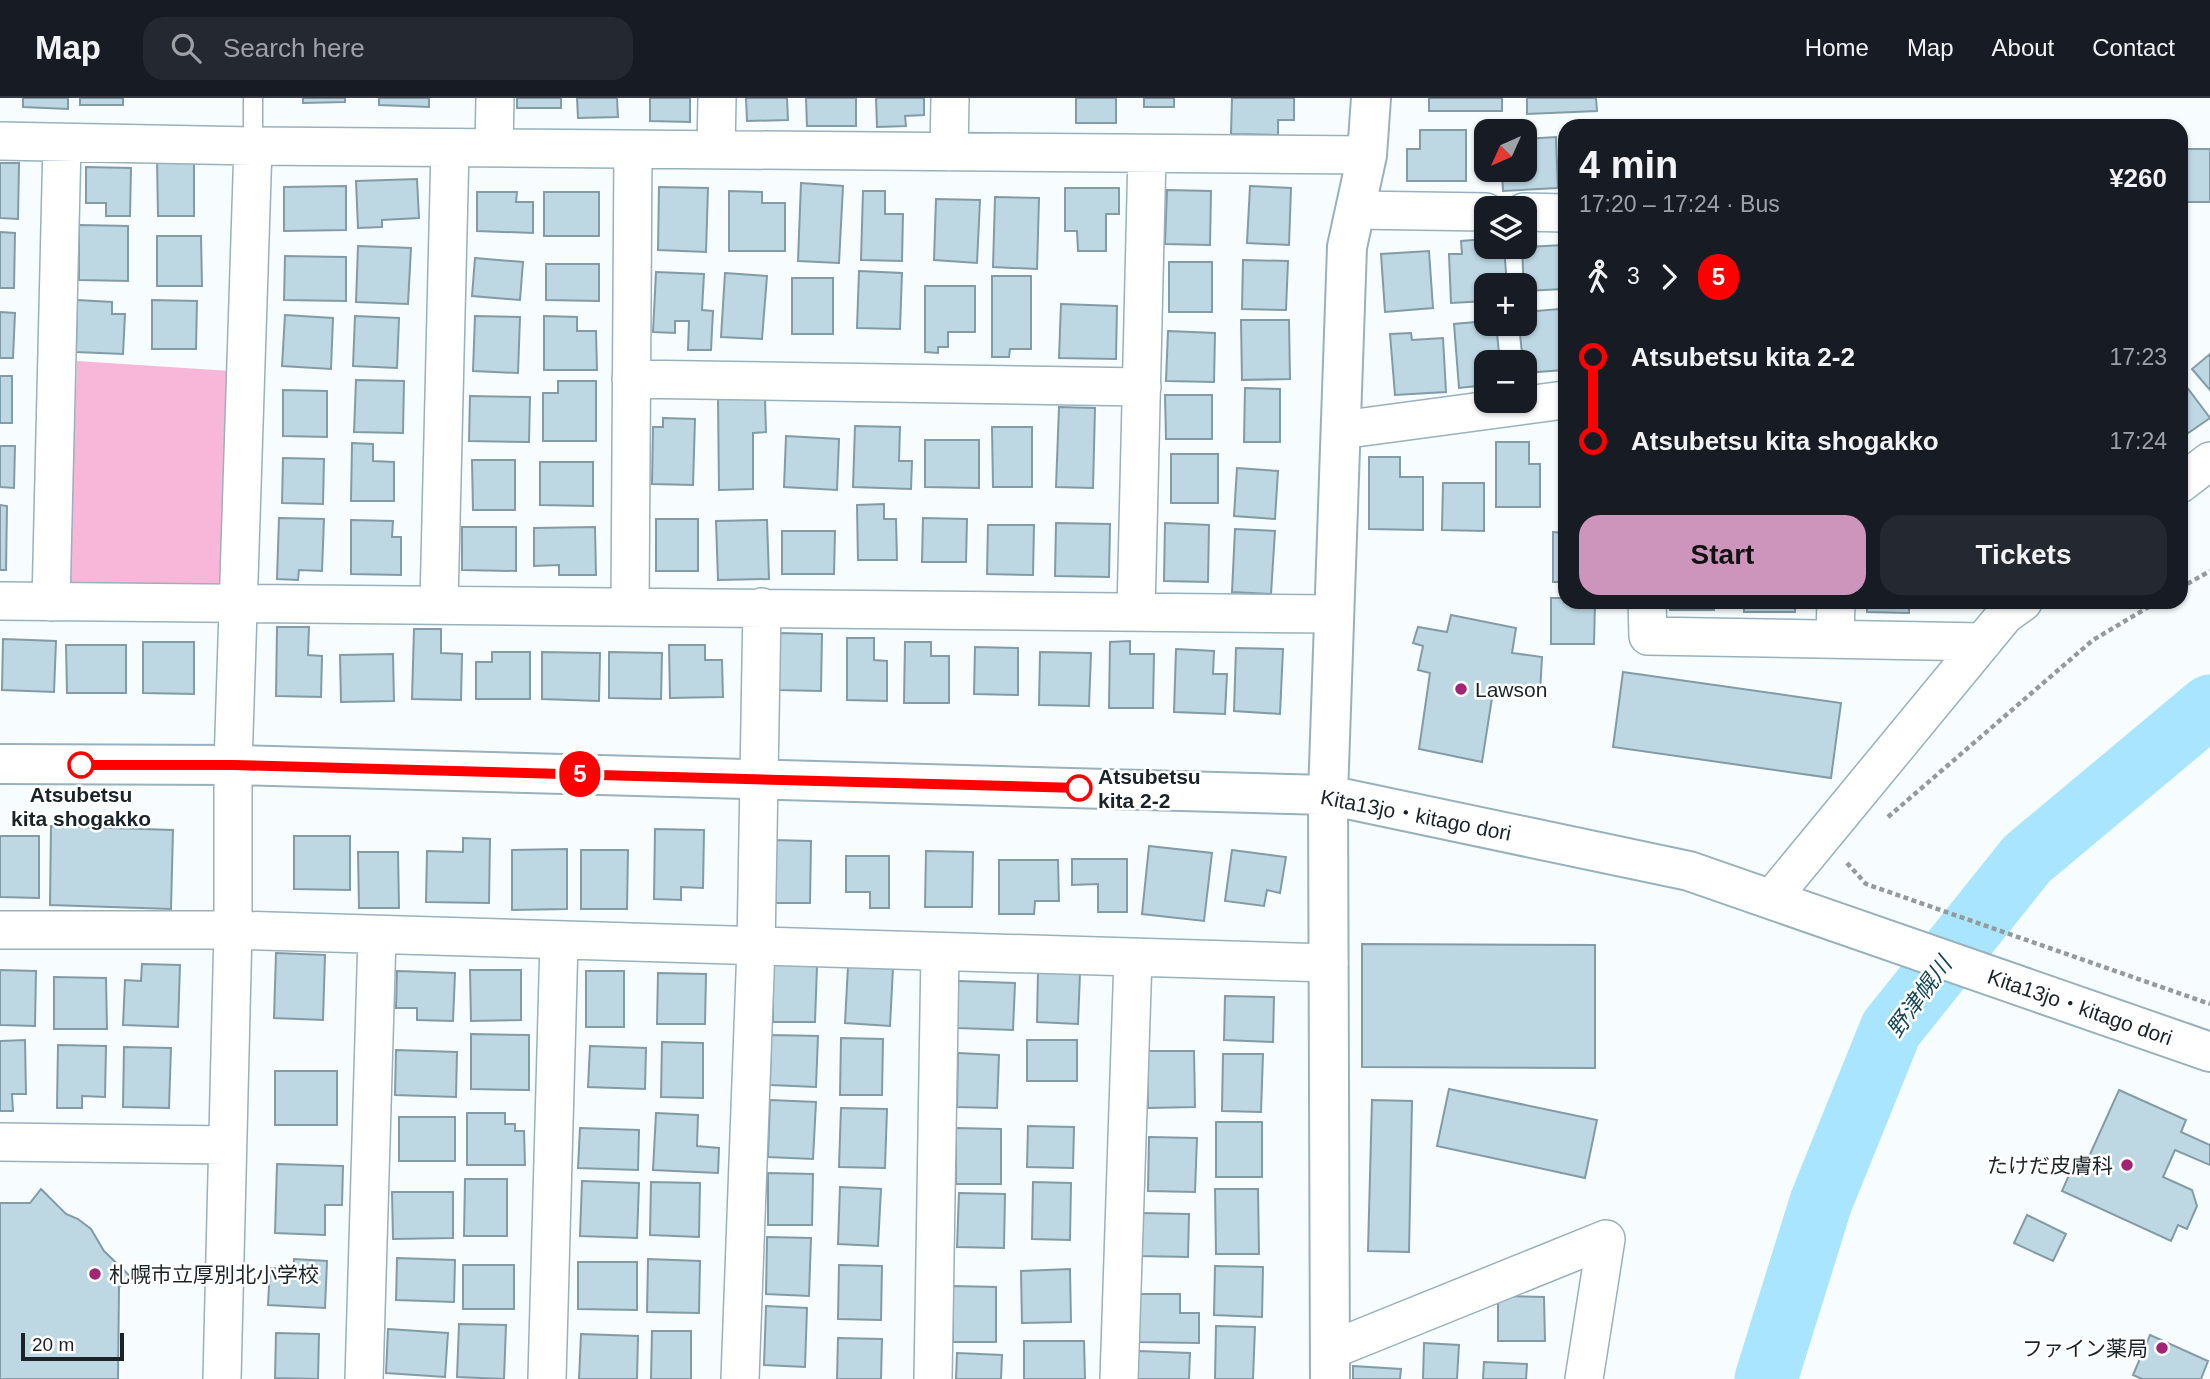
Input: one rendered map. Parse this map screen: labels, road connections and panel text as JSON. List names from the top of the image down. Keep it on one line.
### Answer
{"streets":{"main road":["Kita13jo・kitago dori"]},"water":["野津幌川"],"places":["Lawson","Atsubetsu kita shogakko","Atsubetsu kita 2-2","たけだ皮膚科","札幌市立厚別北小学校","ファイン薬局"],"lines":["bus line 5"],"scale_bar":"20 m","north":"bottom left","page":{"header":"Map","search":"Search here","nav":["Home","Map","About","Contact"],"on_map":"5","map_buttons":["+","−"],"heading":["4 min","17:20 – 17:24 · Bus","¥260"],"legs":["3","5"],"list":[{"name":"Atsubetsu kita 2-2","value":"17:23"},{"name":"Atsubetsu kita shogakko","value":"17:24"}],"buttons":["Start","Tickets"],"scale":"20 m"}}
